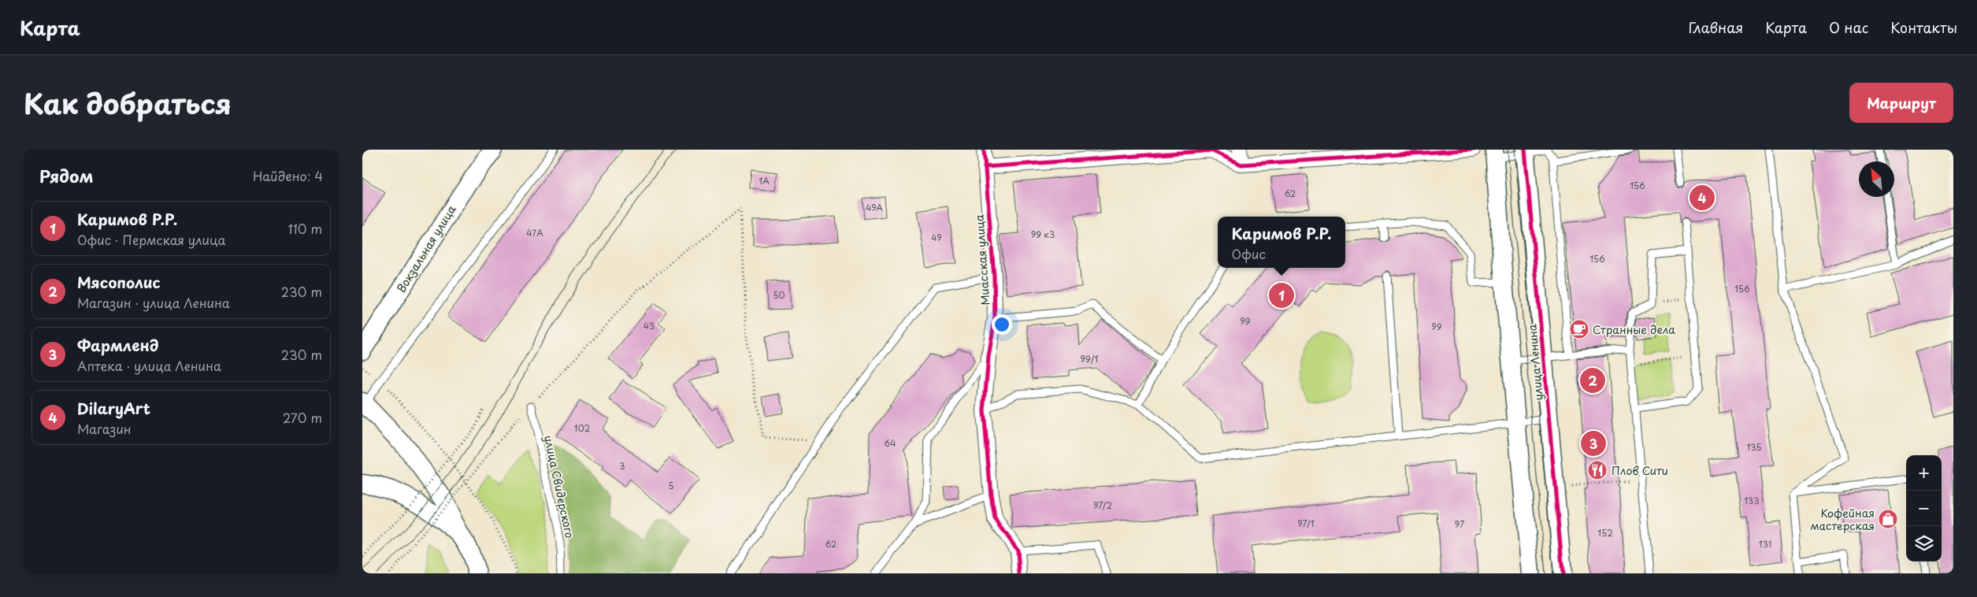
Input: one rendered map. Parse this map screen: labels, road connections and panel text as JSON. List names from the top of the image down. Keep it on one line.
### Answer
{"streets":{"street":["Вокзальная улица","Миасская улица","улица Ленина"],"lane":["улица Свидерского"]},"places":{"cafe":["Странные дела"],"restaurant":["Плов Сити"],"shop":["Кофейная мастерская"]},"house_numbers":["1А","156","62","49А","47А","99 к3","49","156","156","50","99","43","99","99/1","102","64","135","3","5","133","97/2","97/1","97","152","62","131"],"north":"top left","page":{"header":"Карта","nav":["Главная","Карта","О нас","Контакты"],"title":"Как добраться","buttons":"Маршрут","heading":["Рядом","Найдено: 4"],"pins":["4","1","2","3"],"list":[{"mark":"1","name":"Каримов Р.Р.","note":"Офис · Пермская улица","value":"110 m"},{"mark":"2","name":"Мясополис","note":"Магазин · улица Ленина","value":"230 m"},{"mark":"3","name":"Фармленд","note":"Аптека · улица Ленина","value":"230 m"},{"mark":"4","name":"DilaryArt","note":"Магазин","value":"270 m"}],"popup":["Каримов Р.Р.","Офис"],"map_buttons":["+","−"]}}
